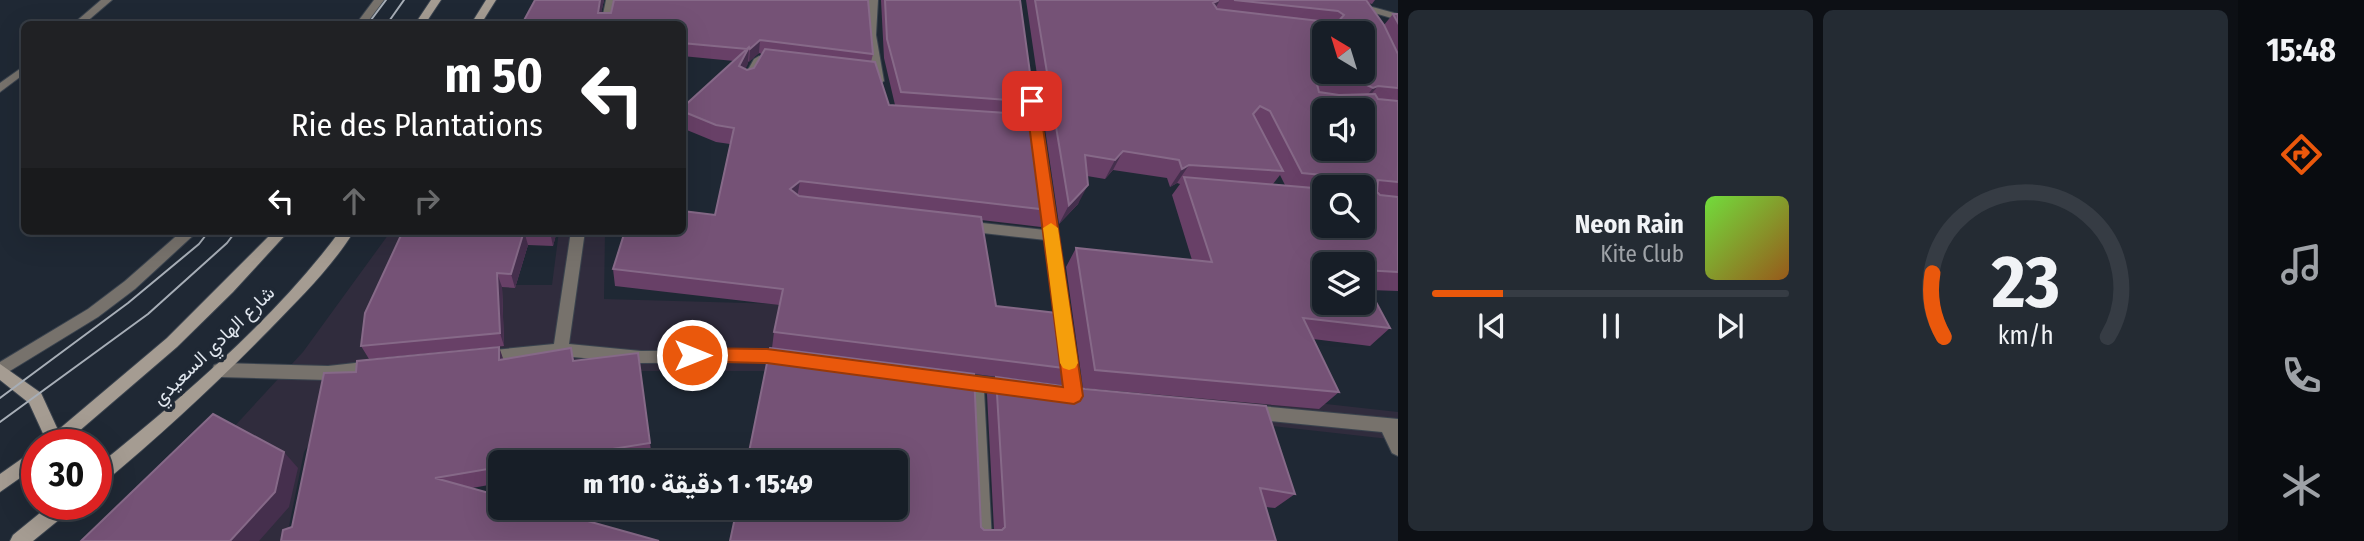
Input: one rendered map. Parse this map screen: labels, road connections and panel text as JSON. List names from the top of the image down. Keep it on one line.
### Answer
{"streets":{"main road":["شارع الهادي السعيدي"]},"north":"top left","page":{"tabs":"15:48","turn":["50 m","Rie des Plantations"],"song":["Neon Rain","Kite Club"],"limit":"30","trip":"15:49 · 1 دقيقة · 110 m","gauge":["23","km/h"]}}
